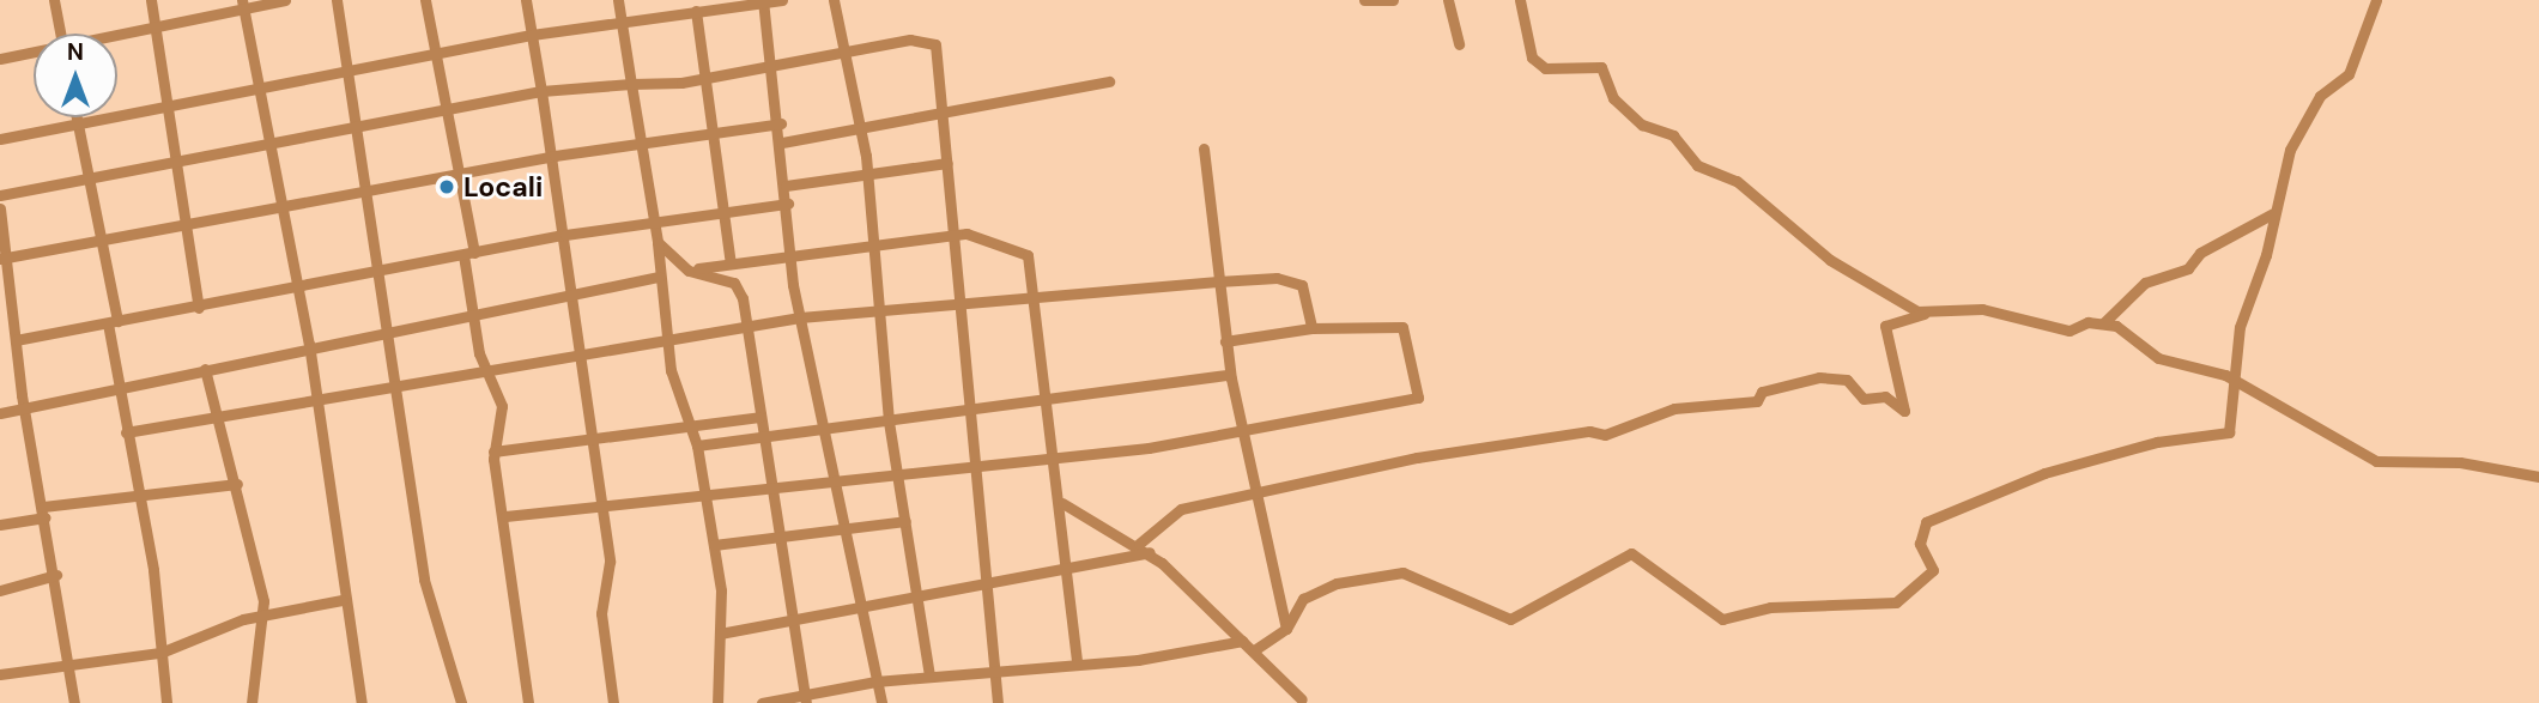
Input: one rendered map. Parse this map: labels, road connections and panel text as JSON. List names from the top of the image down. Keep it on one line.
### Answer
{"places":["Locali"],"north":"top"}
